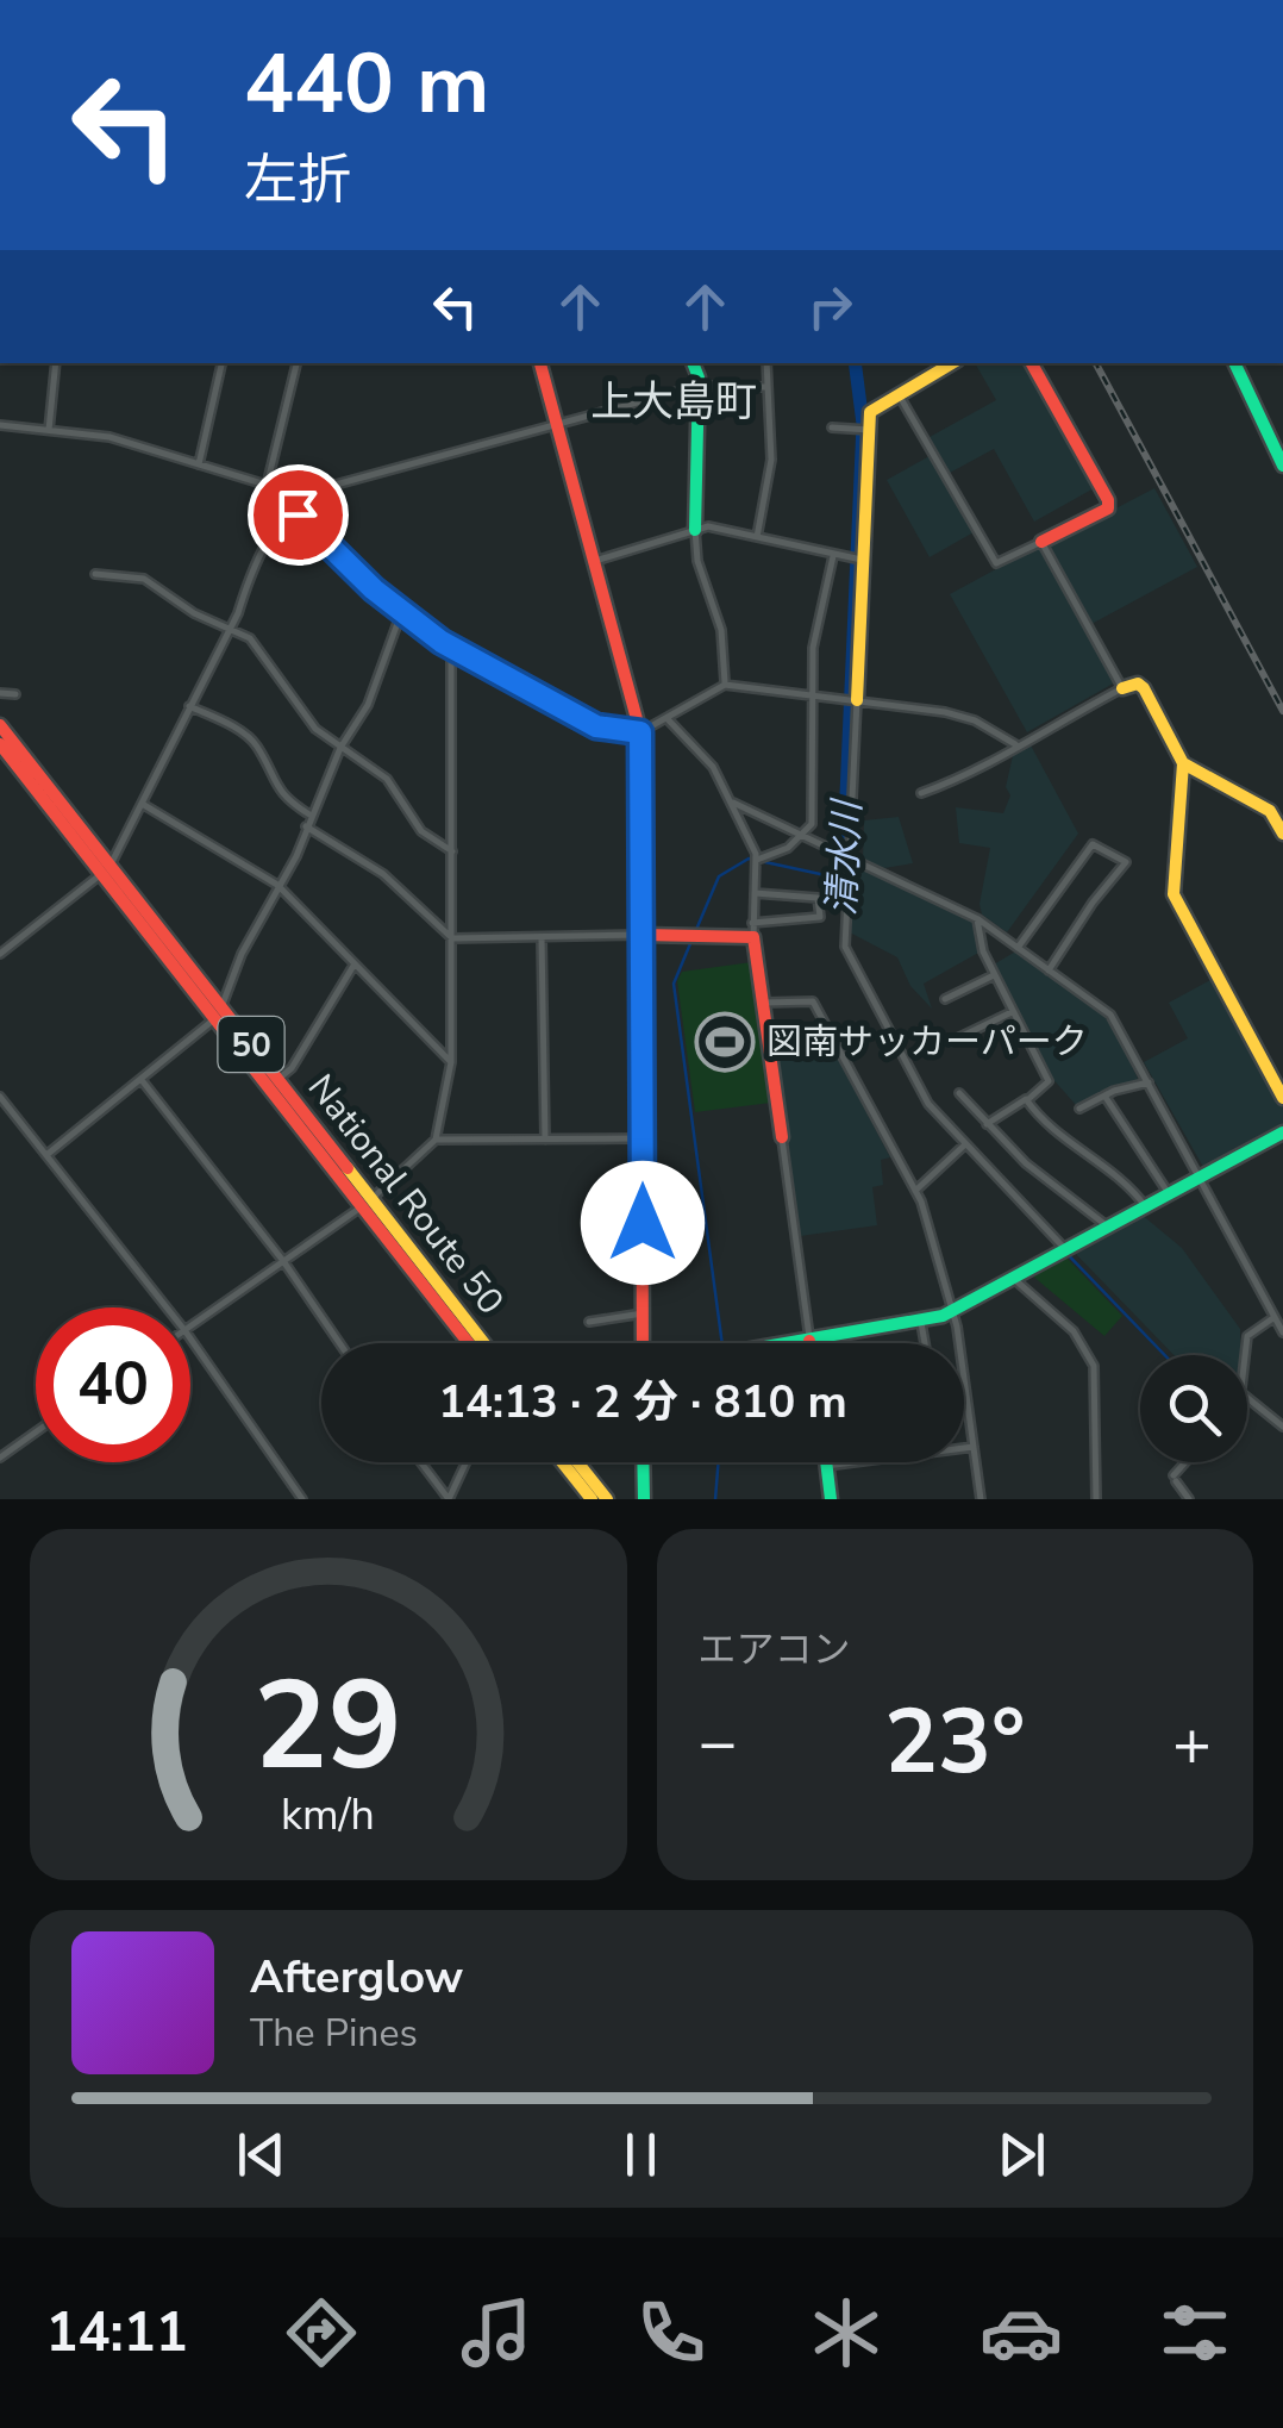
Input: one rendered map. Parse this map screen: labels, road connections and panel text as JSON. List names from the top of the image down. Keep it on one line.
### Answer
{"streets":{"main road":["50","National Route 50"]},"districts":["上大島町"],"water":["清水川"],"places":{"sports":["図南サッカーパーク"]},"page":{"turn":["440 m","左折"],"limit":"40","trip":"14:13 · 2 分 · 810 m","tile":"エアコン","heat":["−","23°","+"],"song":["Afterglow","The Pines"],"tabs":"14:11","gauge":["29","km/h"]}}
